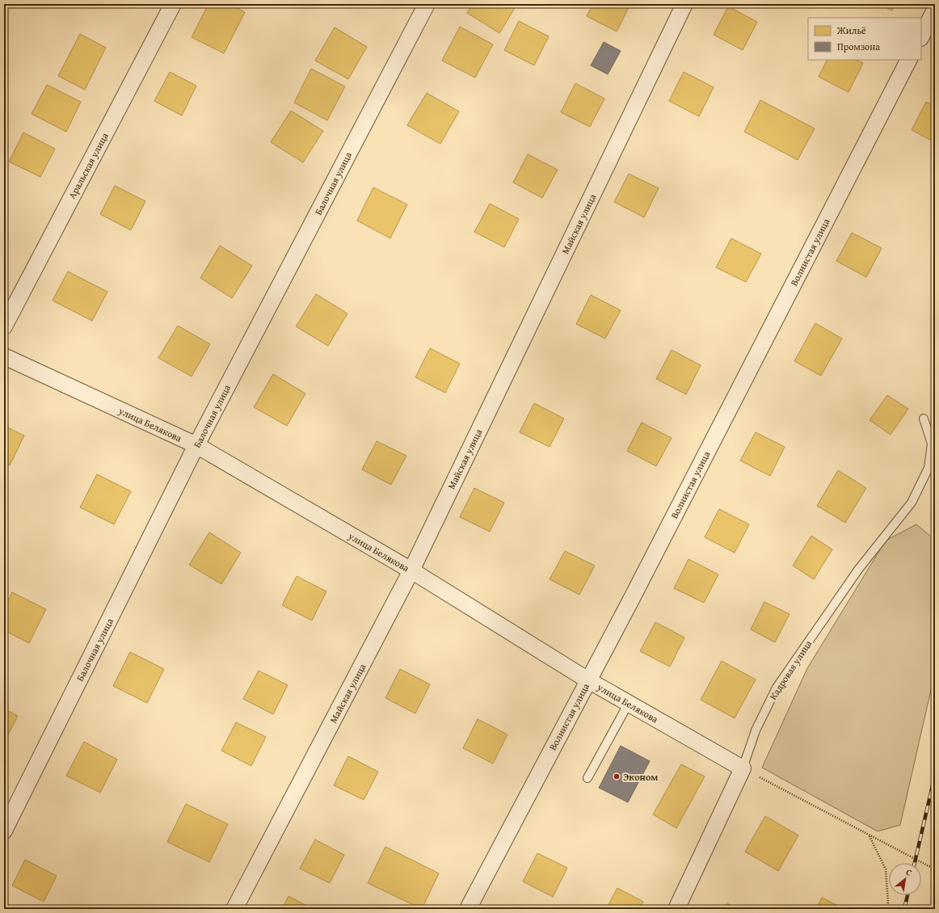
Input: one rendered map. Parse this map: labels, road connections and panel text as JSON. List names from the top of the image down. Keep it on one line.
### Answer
{"streets":{"street":["Аральская улица","Балочная улица","Майская улица","Волнистая улица","улица Белякова","Кадровая улица"]},"crossings":[["Балочная улица","улица Белякова"],["Майская улица","улица Белякова"],["Волнистая улица","улица Белякова"],["улица Белякова","Кадровая улица"]],"places":["Эконом"],"legend":["Жильё","Промзона"],"north":"top right"}
